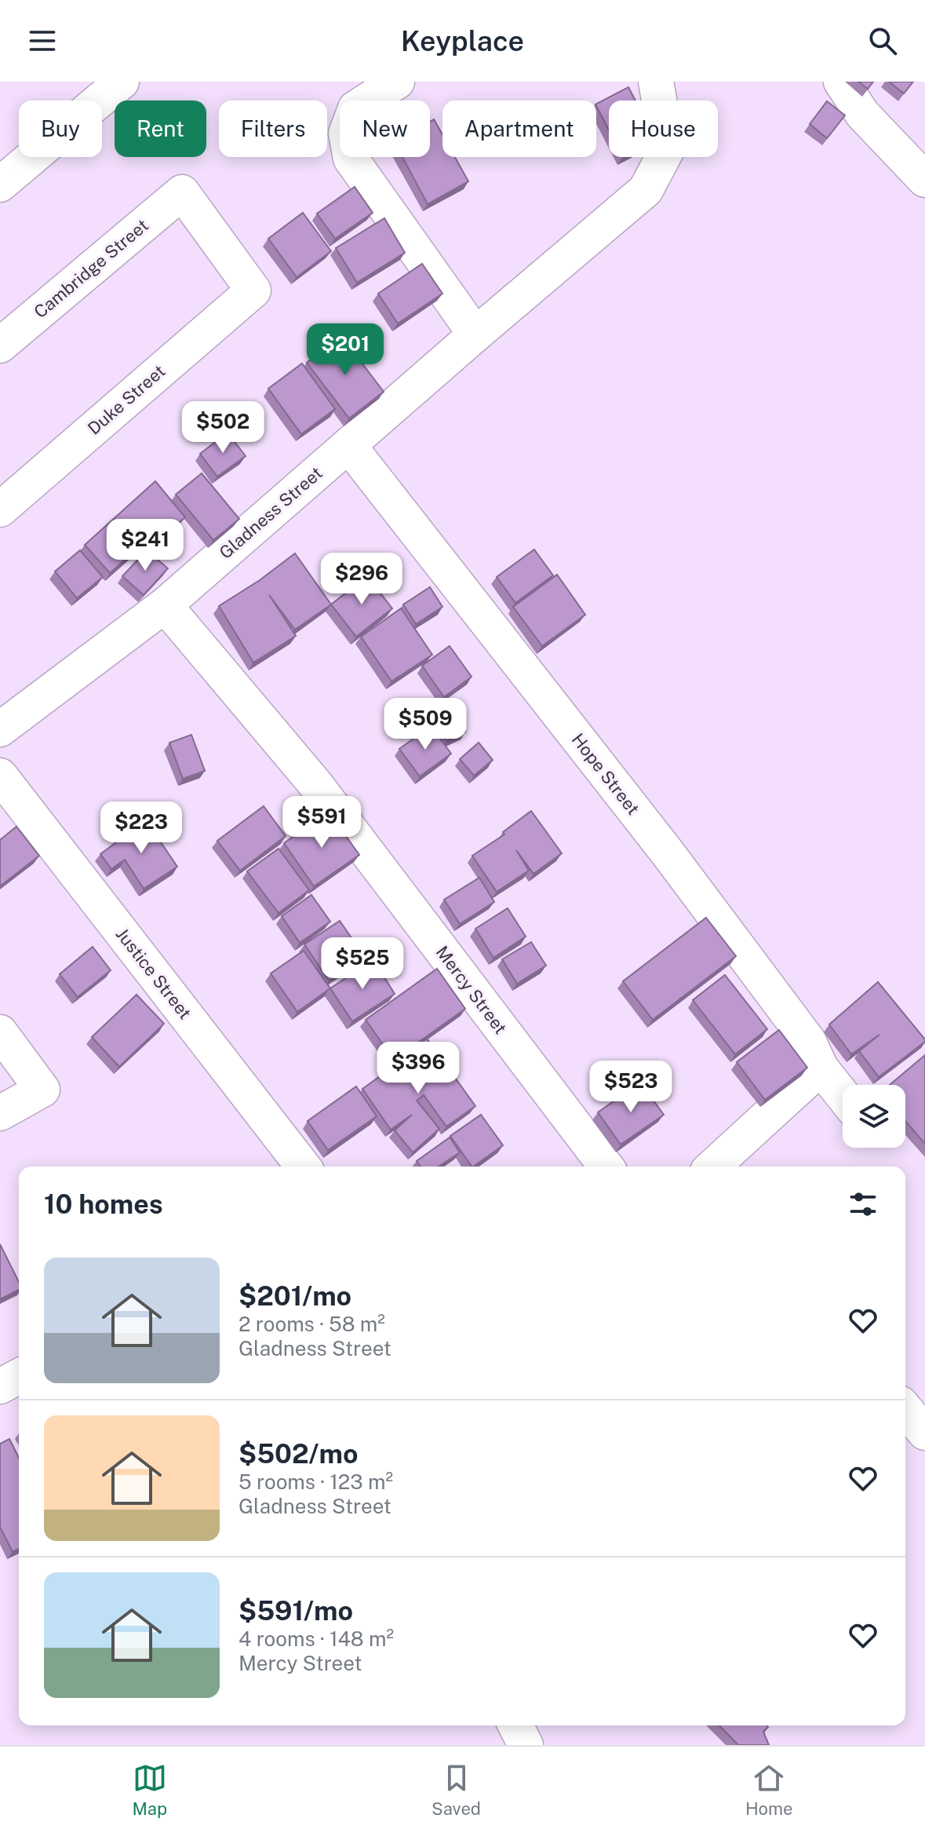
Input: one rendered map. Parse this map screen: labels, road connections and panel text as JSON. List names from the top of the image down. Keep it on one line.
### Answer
{"streets":{"street":["Cambridge Street","Duke Street","Gladness Street","Hope Street","Justice Street","Mercy Street"]},"crossings":[["Cambridge Street","Duke Street"],["Gladness Street","Hope Street"],["Gladness Street","Mercy Street"]],"page":{"header":"Keyplace","chip":["Buy","Rent","Filters","New","Apartment","House"],"price":["$201","$502","$241","$296","$509","$591","$223","$525","$396","$523"],"heading":"10 homes","list":[{"name":"$201/mo","note":"2 rooms · 58 m² · Gladness Street"},{"name":"$502/mo","note":"5 rooms · 123 m² · Gladness Street"},{"name":"$591/mo","note":"4 rooms · 148 m² · Mercy Street"}],"tabs":["Map","Saved","Home"]}}
